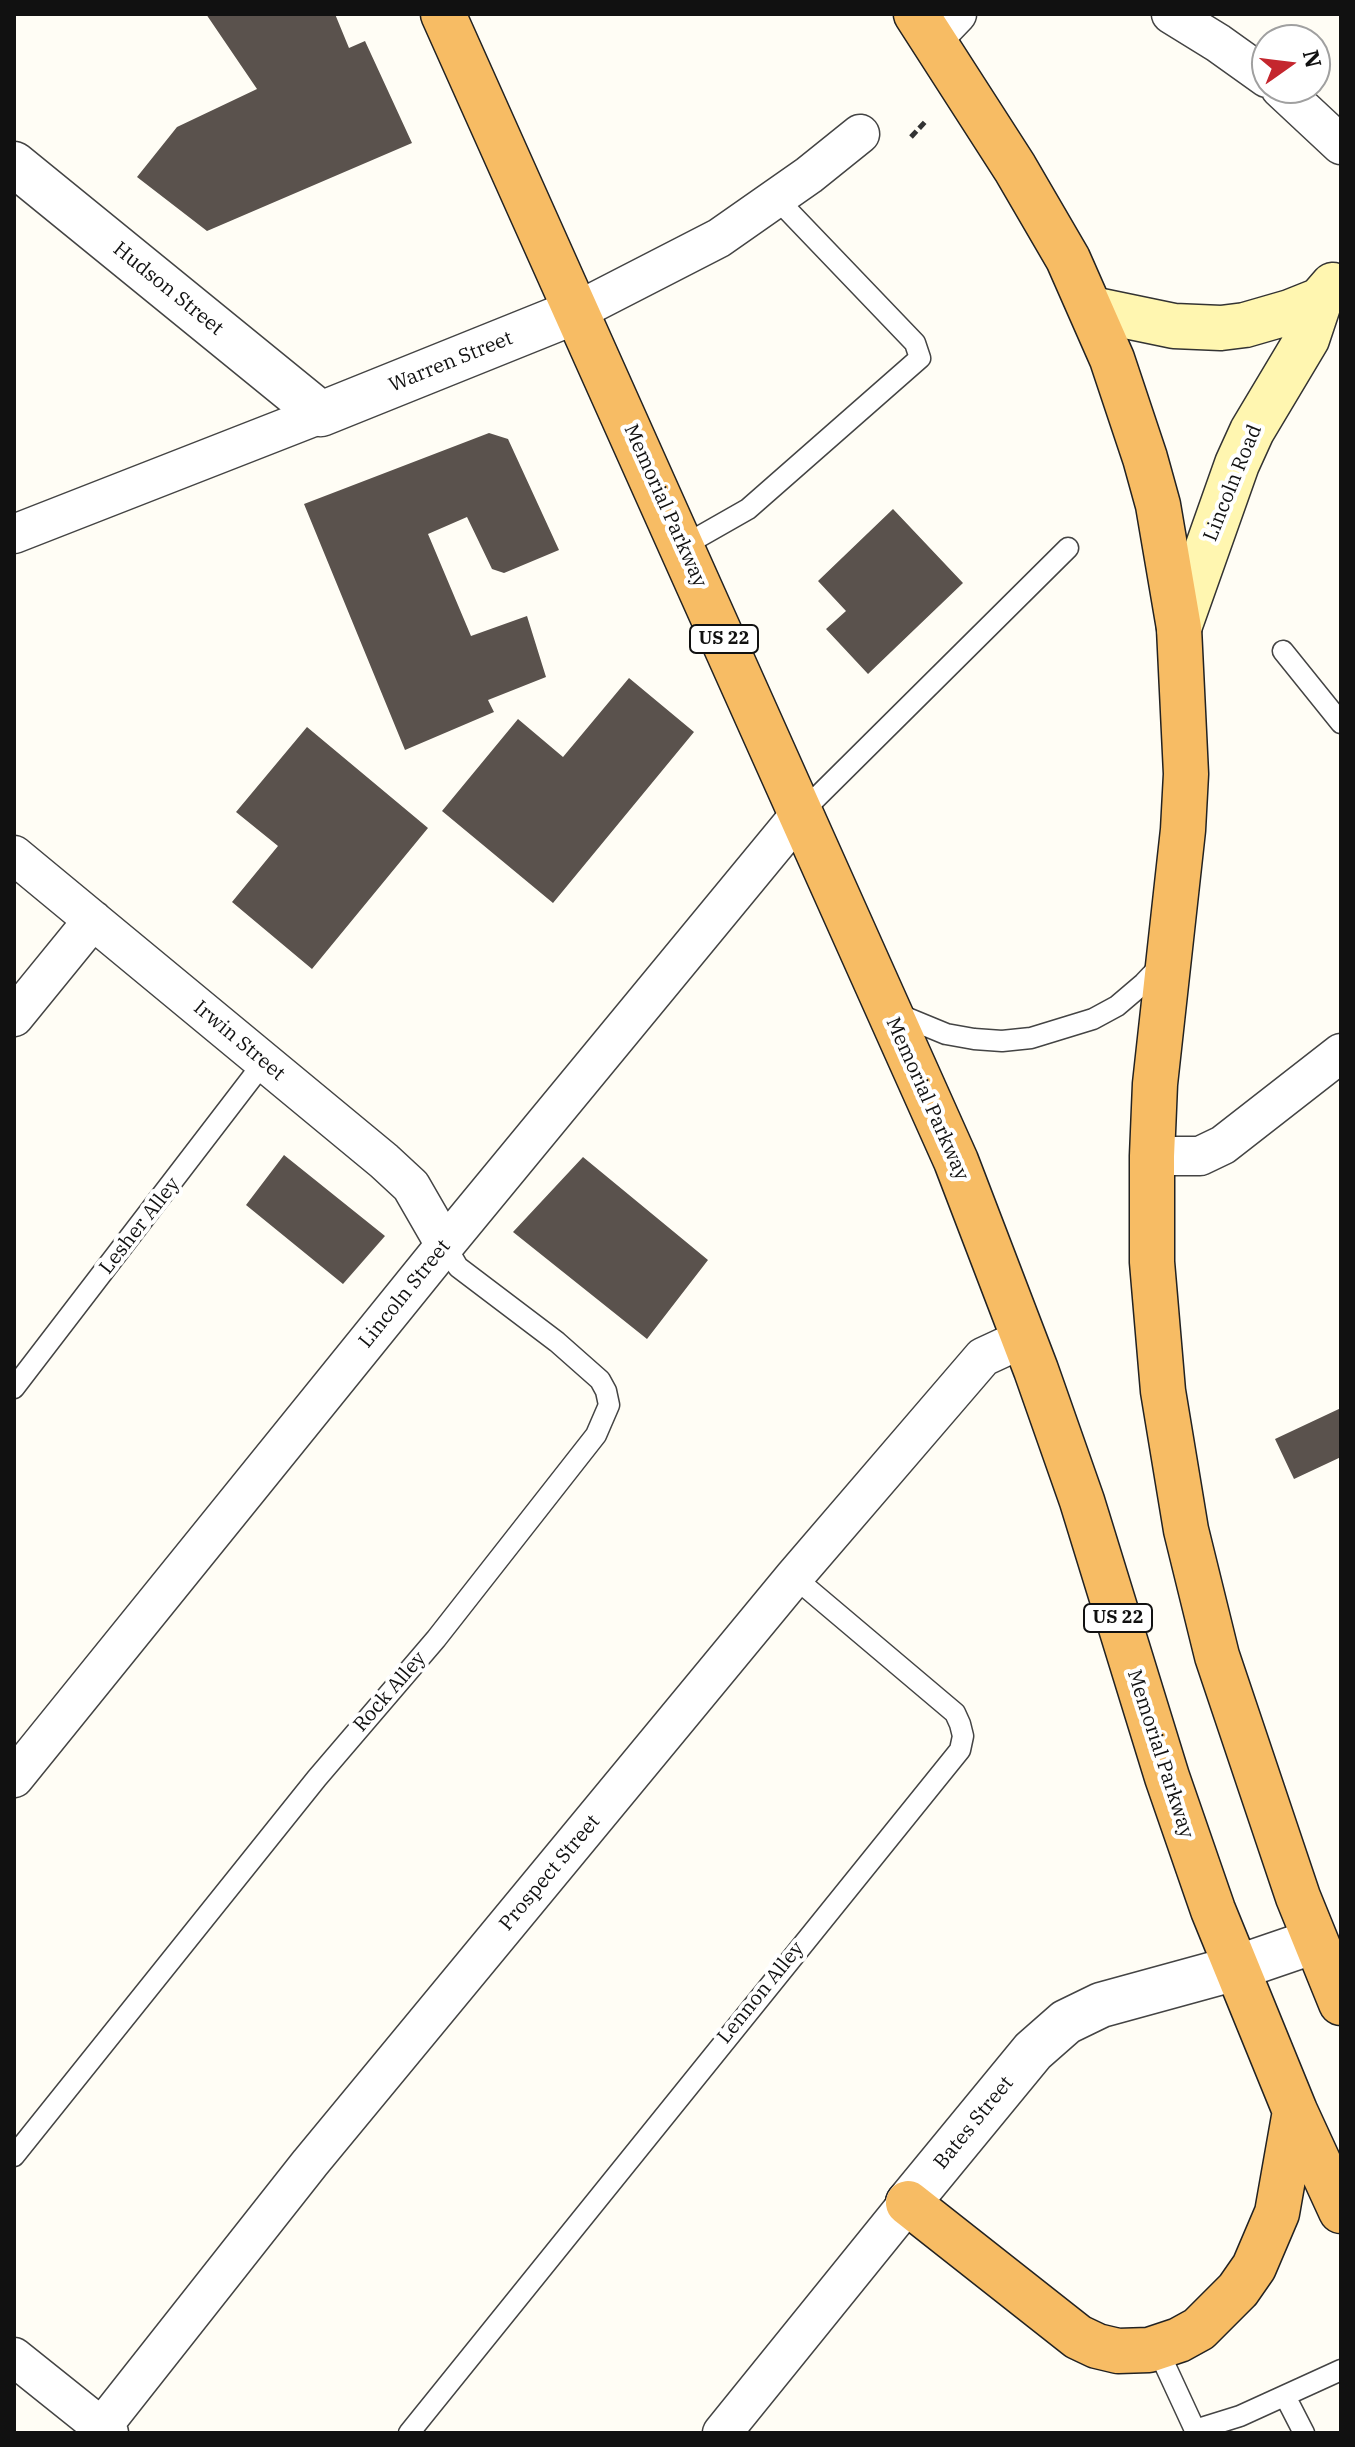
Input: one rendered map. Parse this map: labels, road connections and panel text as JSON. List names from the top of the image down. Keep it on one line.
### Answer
{"streets":{"highway":["Memorial Parkway","US 22"],"main road":["Lincoln Road"],"street":["Hudson Street","Warren Street","Irwin Street","Lincoln Street","Prospect Street","Bates Street"],"lane":["Lesher Alley","Rock Alley","Lennon Alley"]},"crossings":[["Hudson Street","Warren Street"],["Warren Street","Memorial Parkway"],["Memorial Parkway","Lincoln Street"],["Memorial Parkway","Prospect Street"],["Memorial Parkway","Bates Street"],["Irwin Street","Lesher Alley"],["Irwin Street","Lincoln Street"],["Irwin Street","Rock Alley"],["Lincoln Street","Rock Alley"],["Prospect Street","Lennon Alley"]],"north":"right"}
